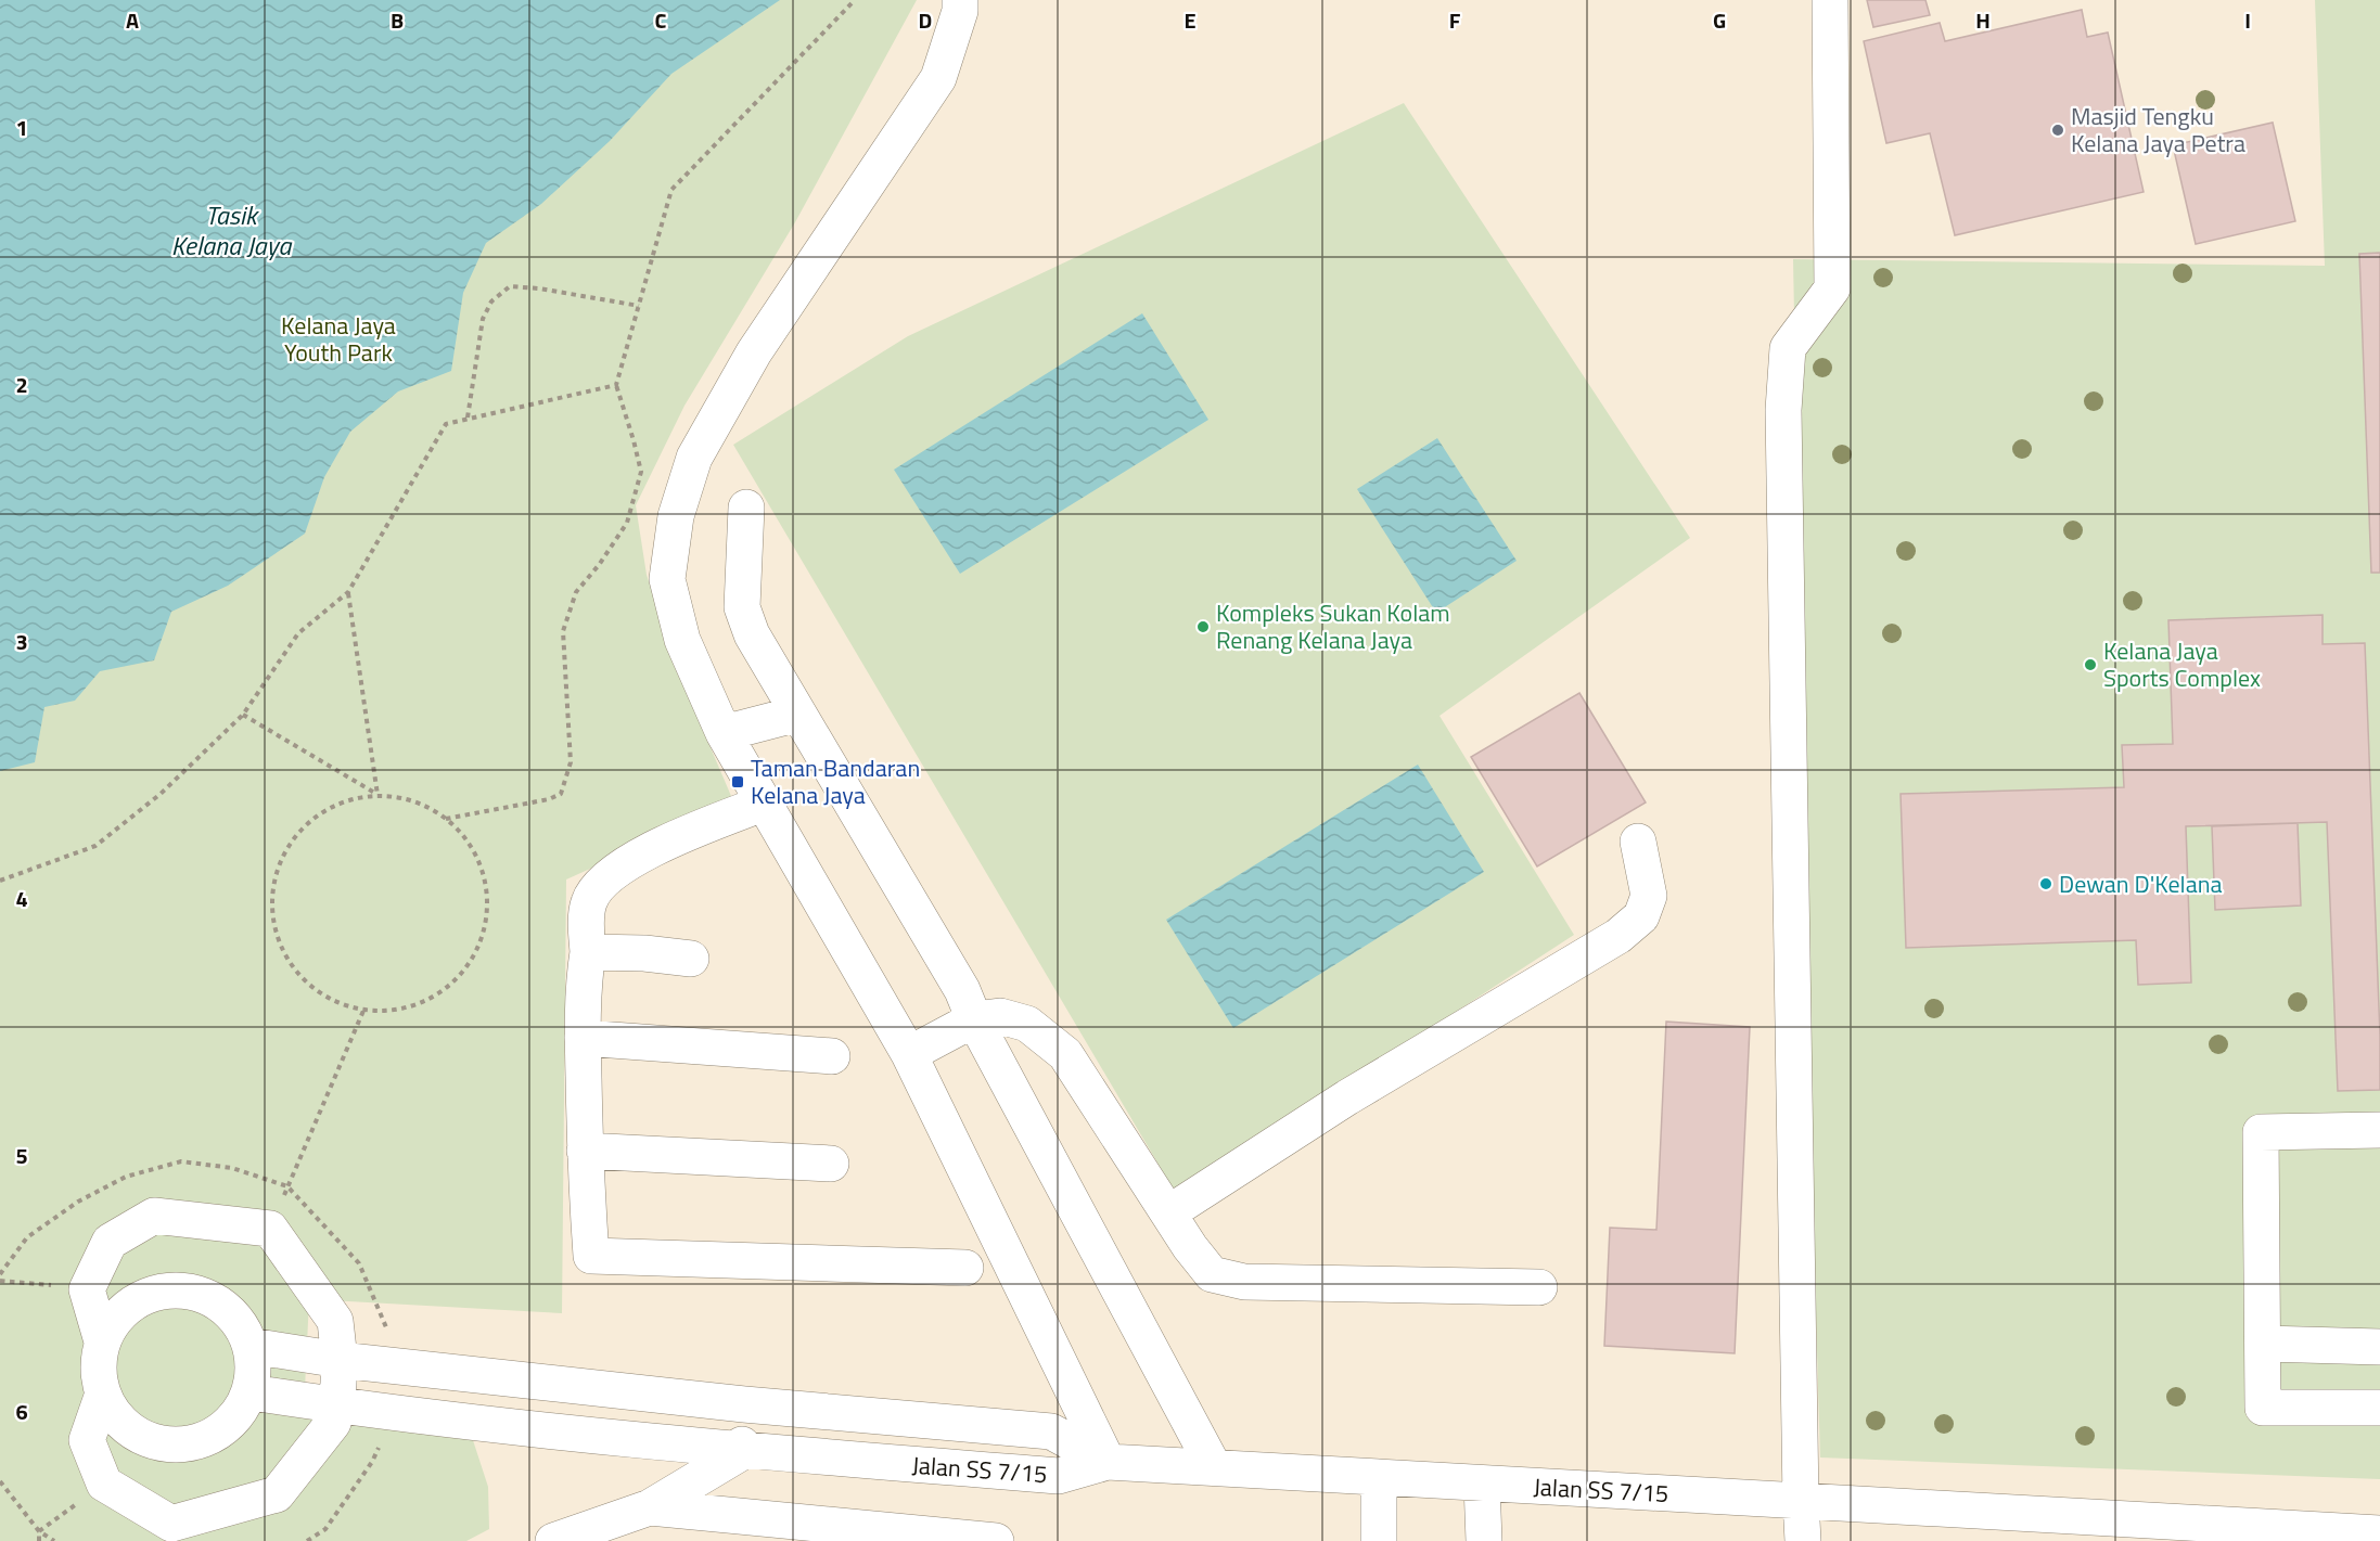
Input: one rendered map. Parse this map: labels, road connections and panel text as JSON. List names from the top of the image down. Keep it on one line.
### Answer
{"streets":{"street":["Jalan SS 7/15"]},"water":["Tasik Kelana Jaya"],"parks":["Kelana Jaya Youth Park"],"places":{"other":["Masjid Tengku Kelana Jaya Petra","Kompleks Sukan Kolam Renang Kelana Jaya","Kelana Jaya Sports Complex","Dewan D'Kelana"],"transit":["Taman Bandaran Kelana Jaya"]},"grid":{"columns":["A","B","C","D","E","F","G","H","I"],"rows":["1","2","3","4","5","6"]}}
